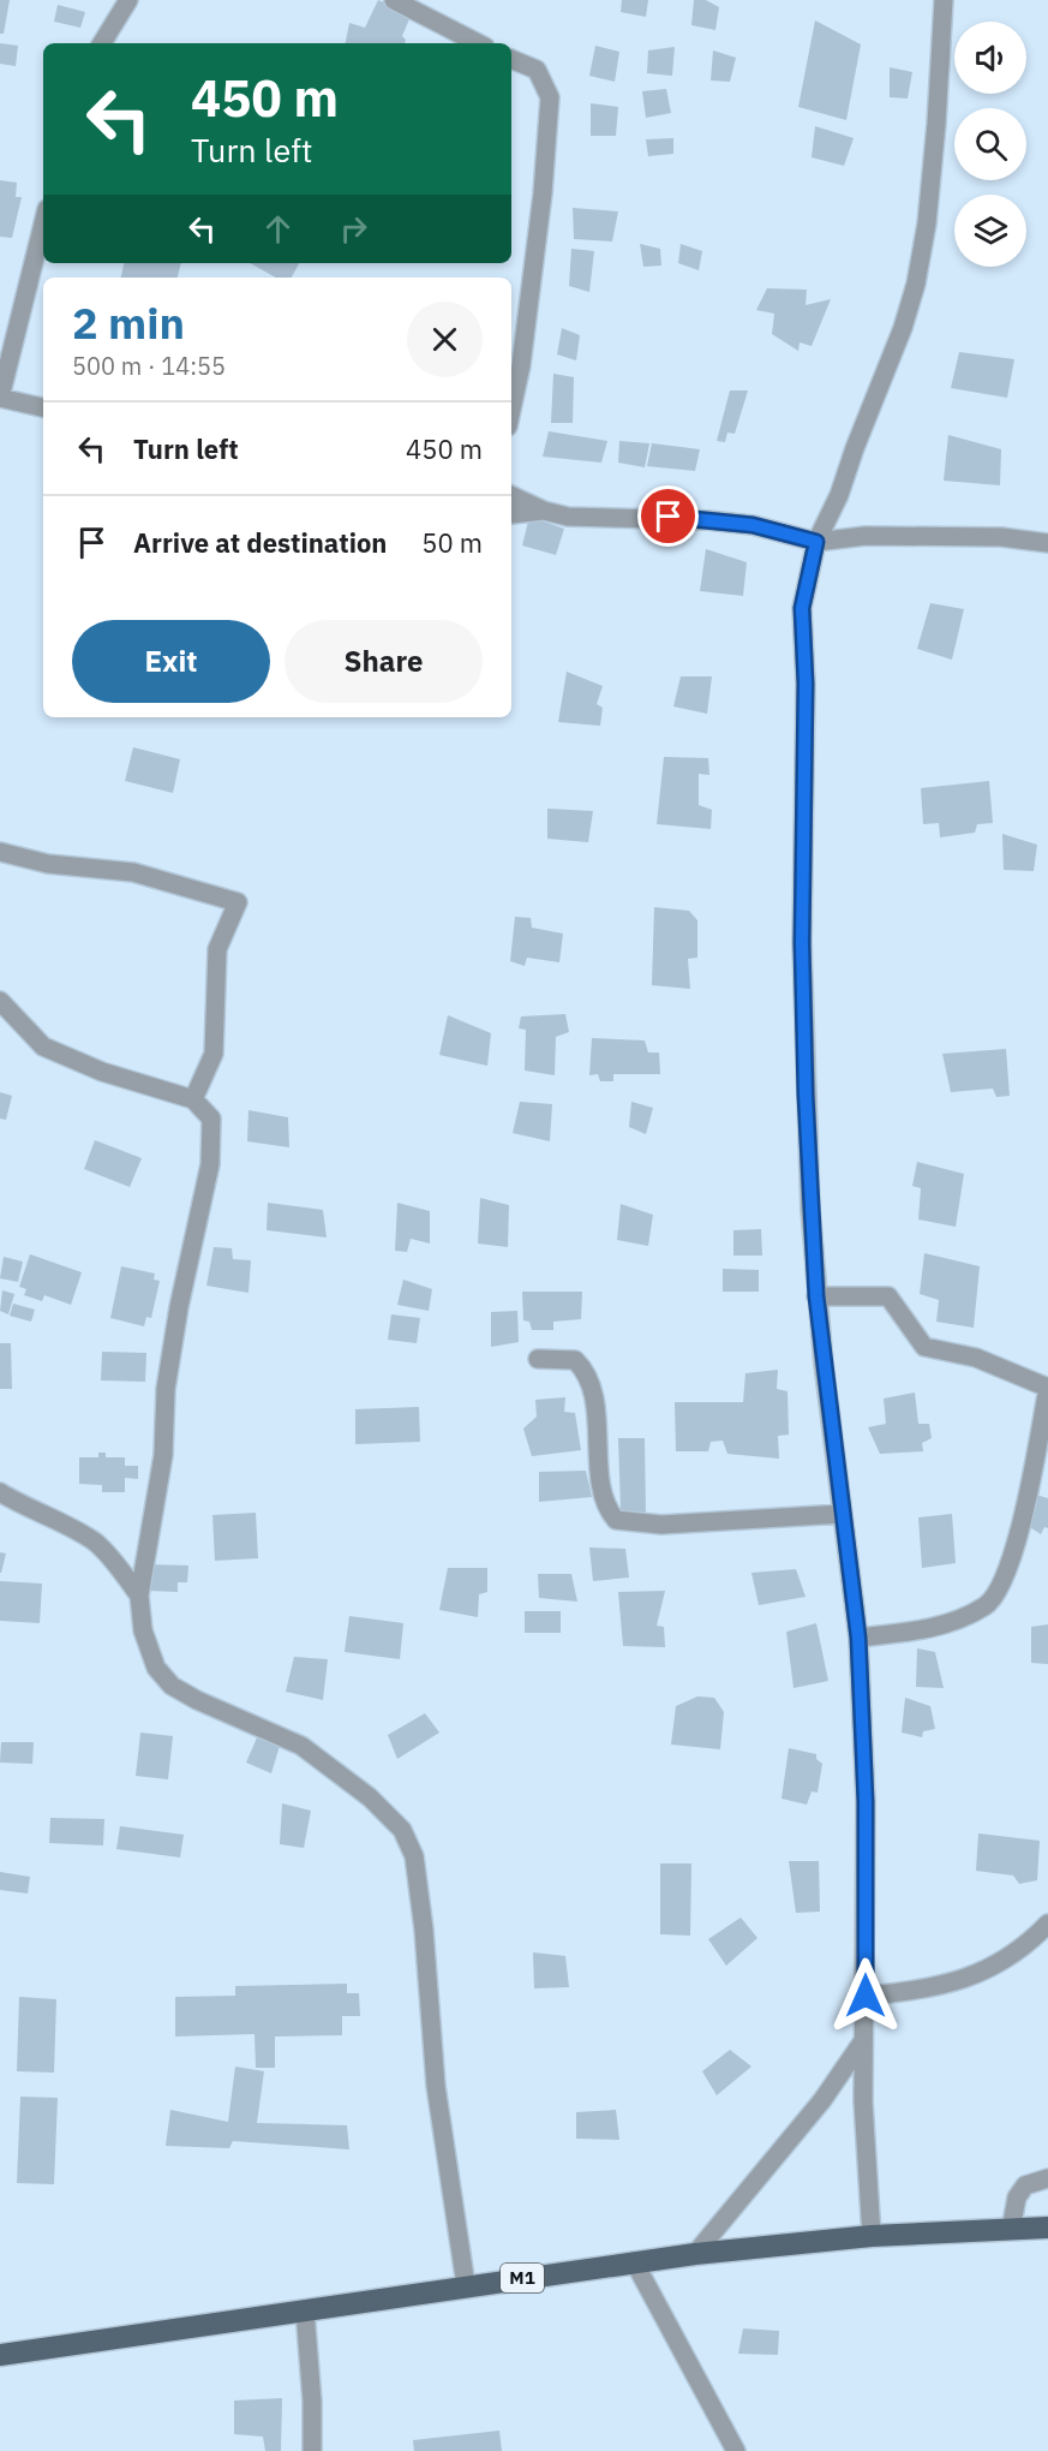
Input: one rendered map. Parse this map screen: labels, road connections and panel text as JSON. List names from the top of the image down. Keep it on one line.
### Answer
{"streets":{"main road":["M1"]},"page":{"turn":["450 m","Turn left"],"heading":["2 min","500 m · 14:55"],"list":[{"name":"Turn left","value":"450 m"},{"name":"Arrive at destination","value":"50 m"}],"buttons":["Exit","Share"]}}
